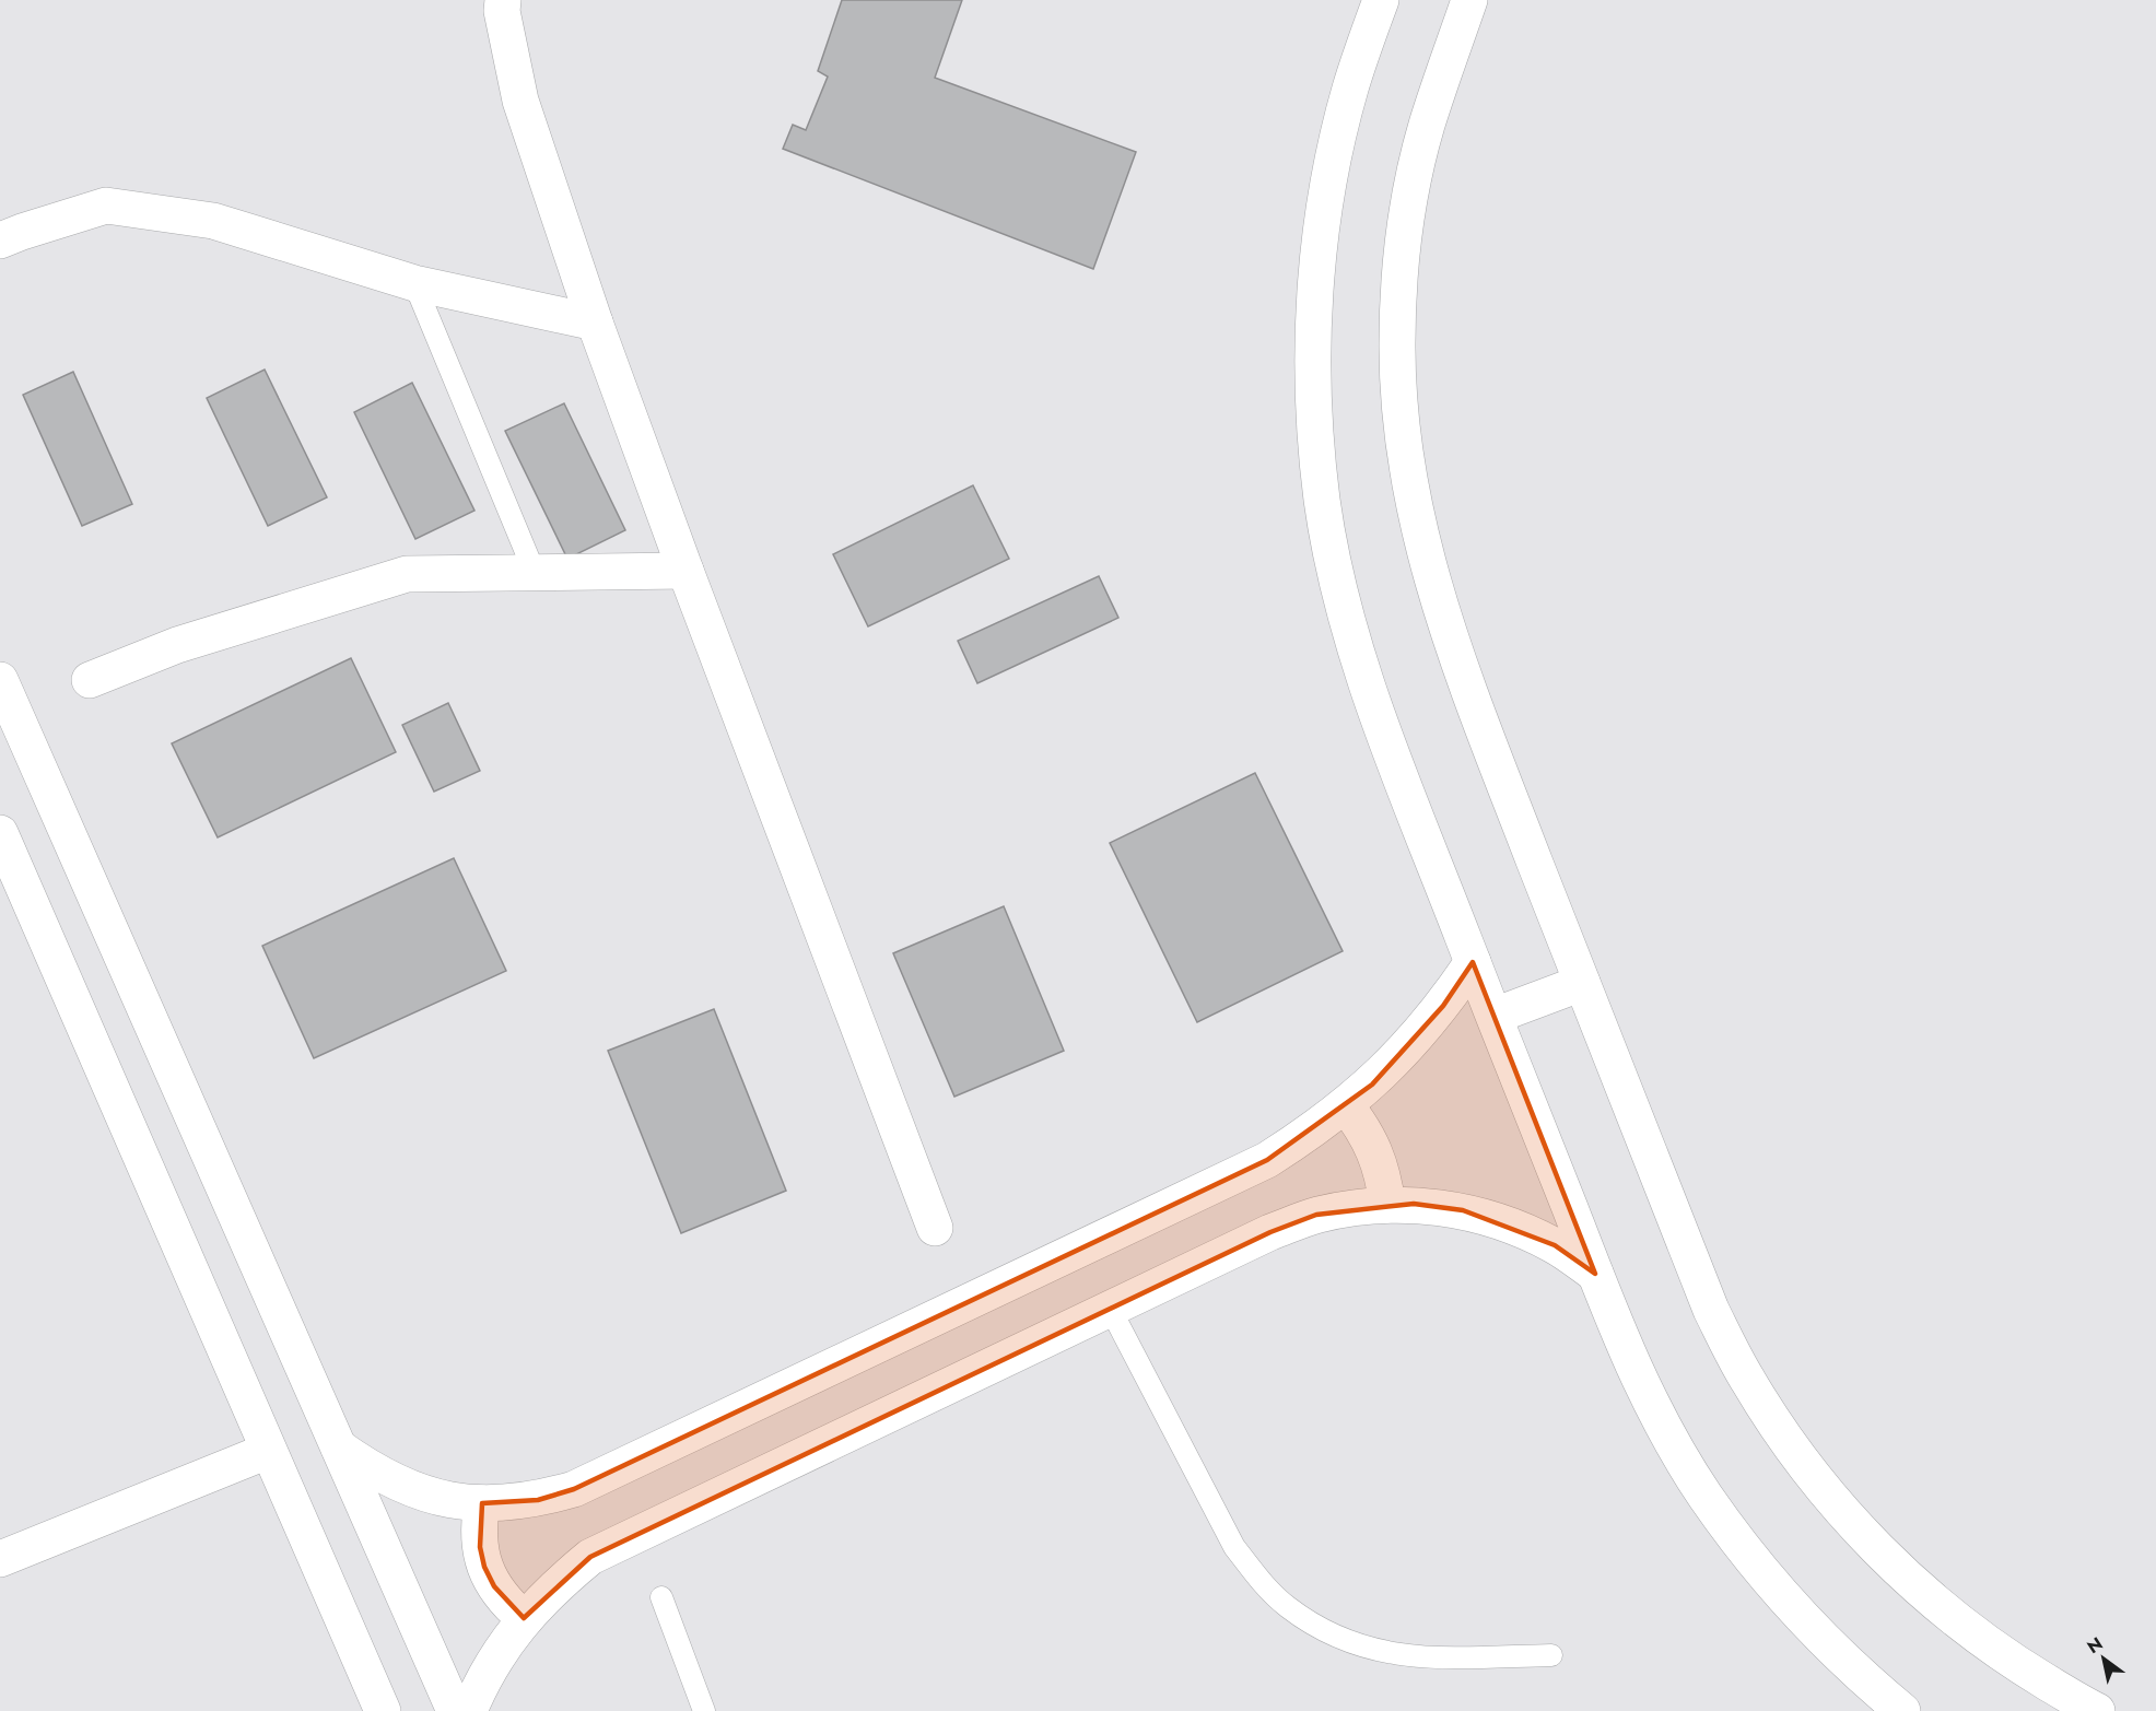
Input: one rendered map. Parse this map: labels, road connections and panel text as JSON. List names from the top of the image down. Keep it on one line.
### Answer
{"north":"top left"}
